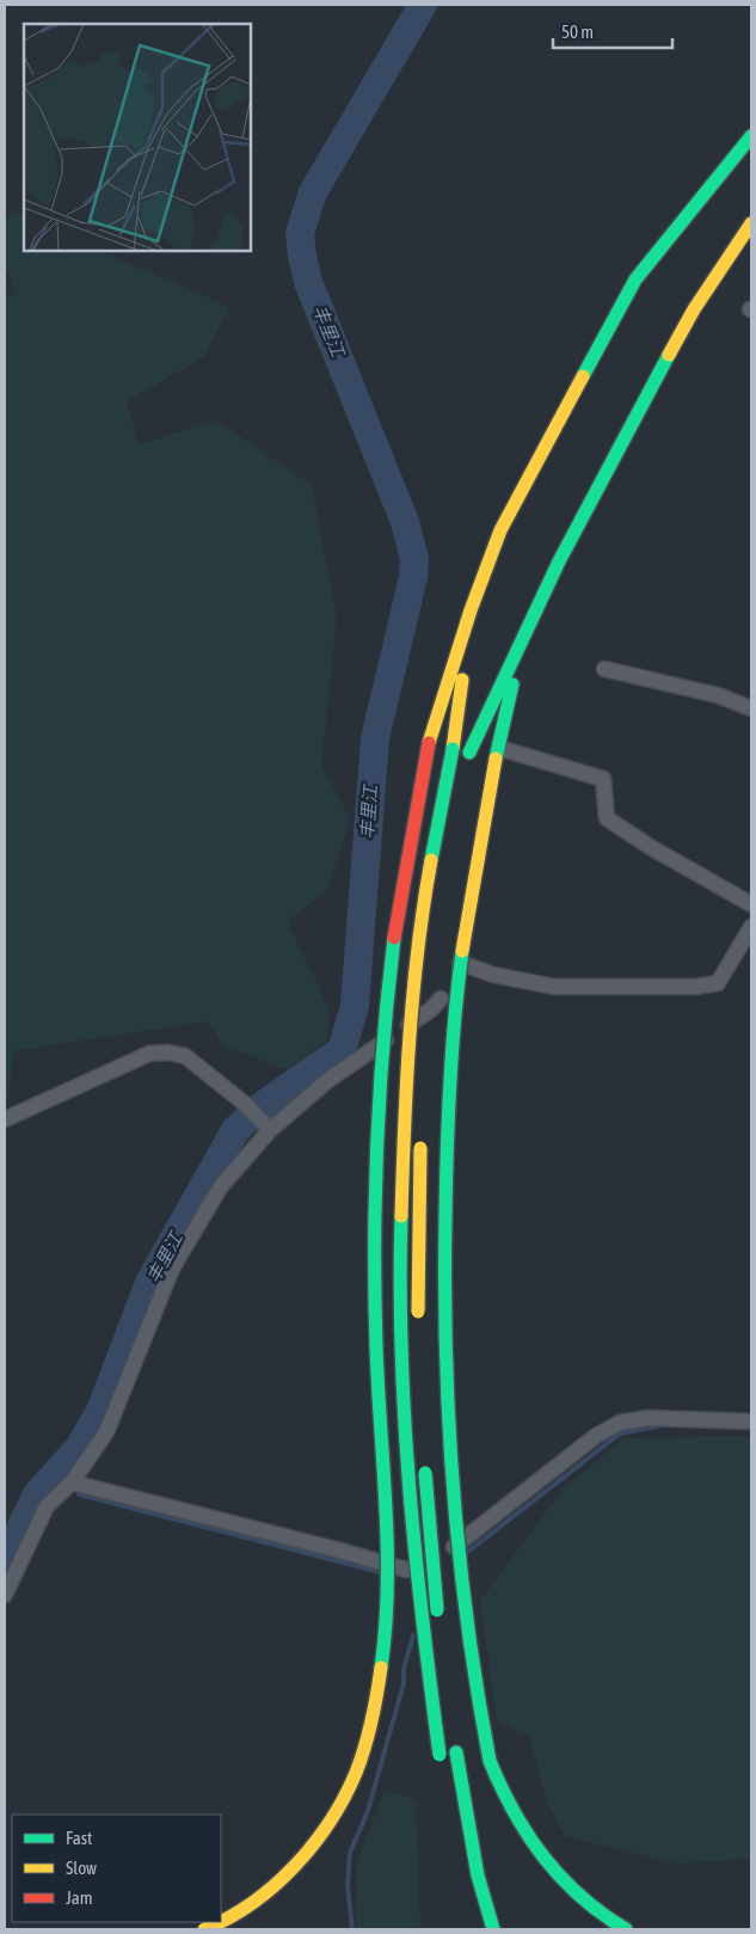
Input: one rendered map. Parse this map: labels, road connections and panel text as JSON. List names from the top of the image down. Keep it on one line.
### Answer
{"water":["丰里江"],"legend":["Fast","Slow","Jam"],"scale_bar":"50 m"}
